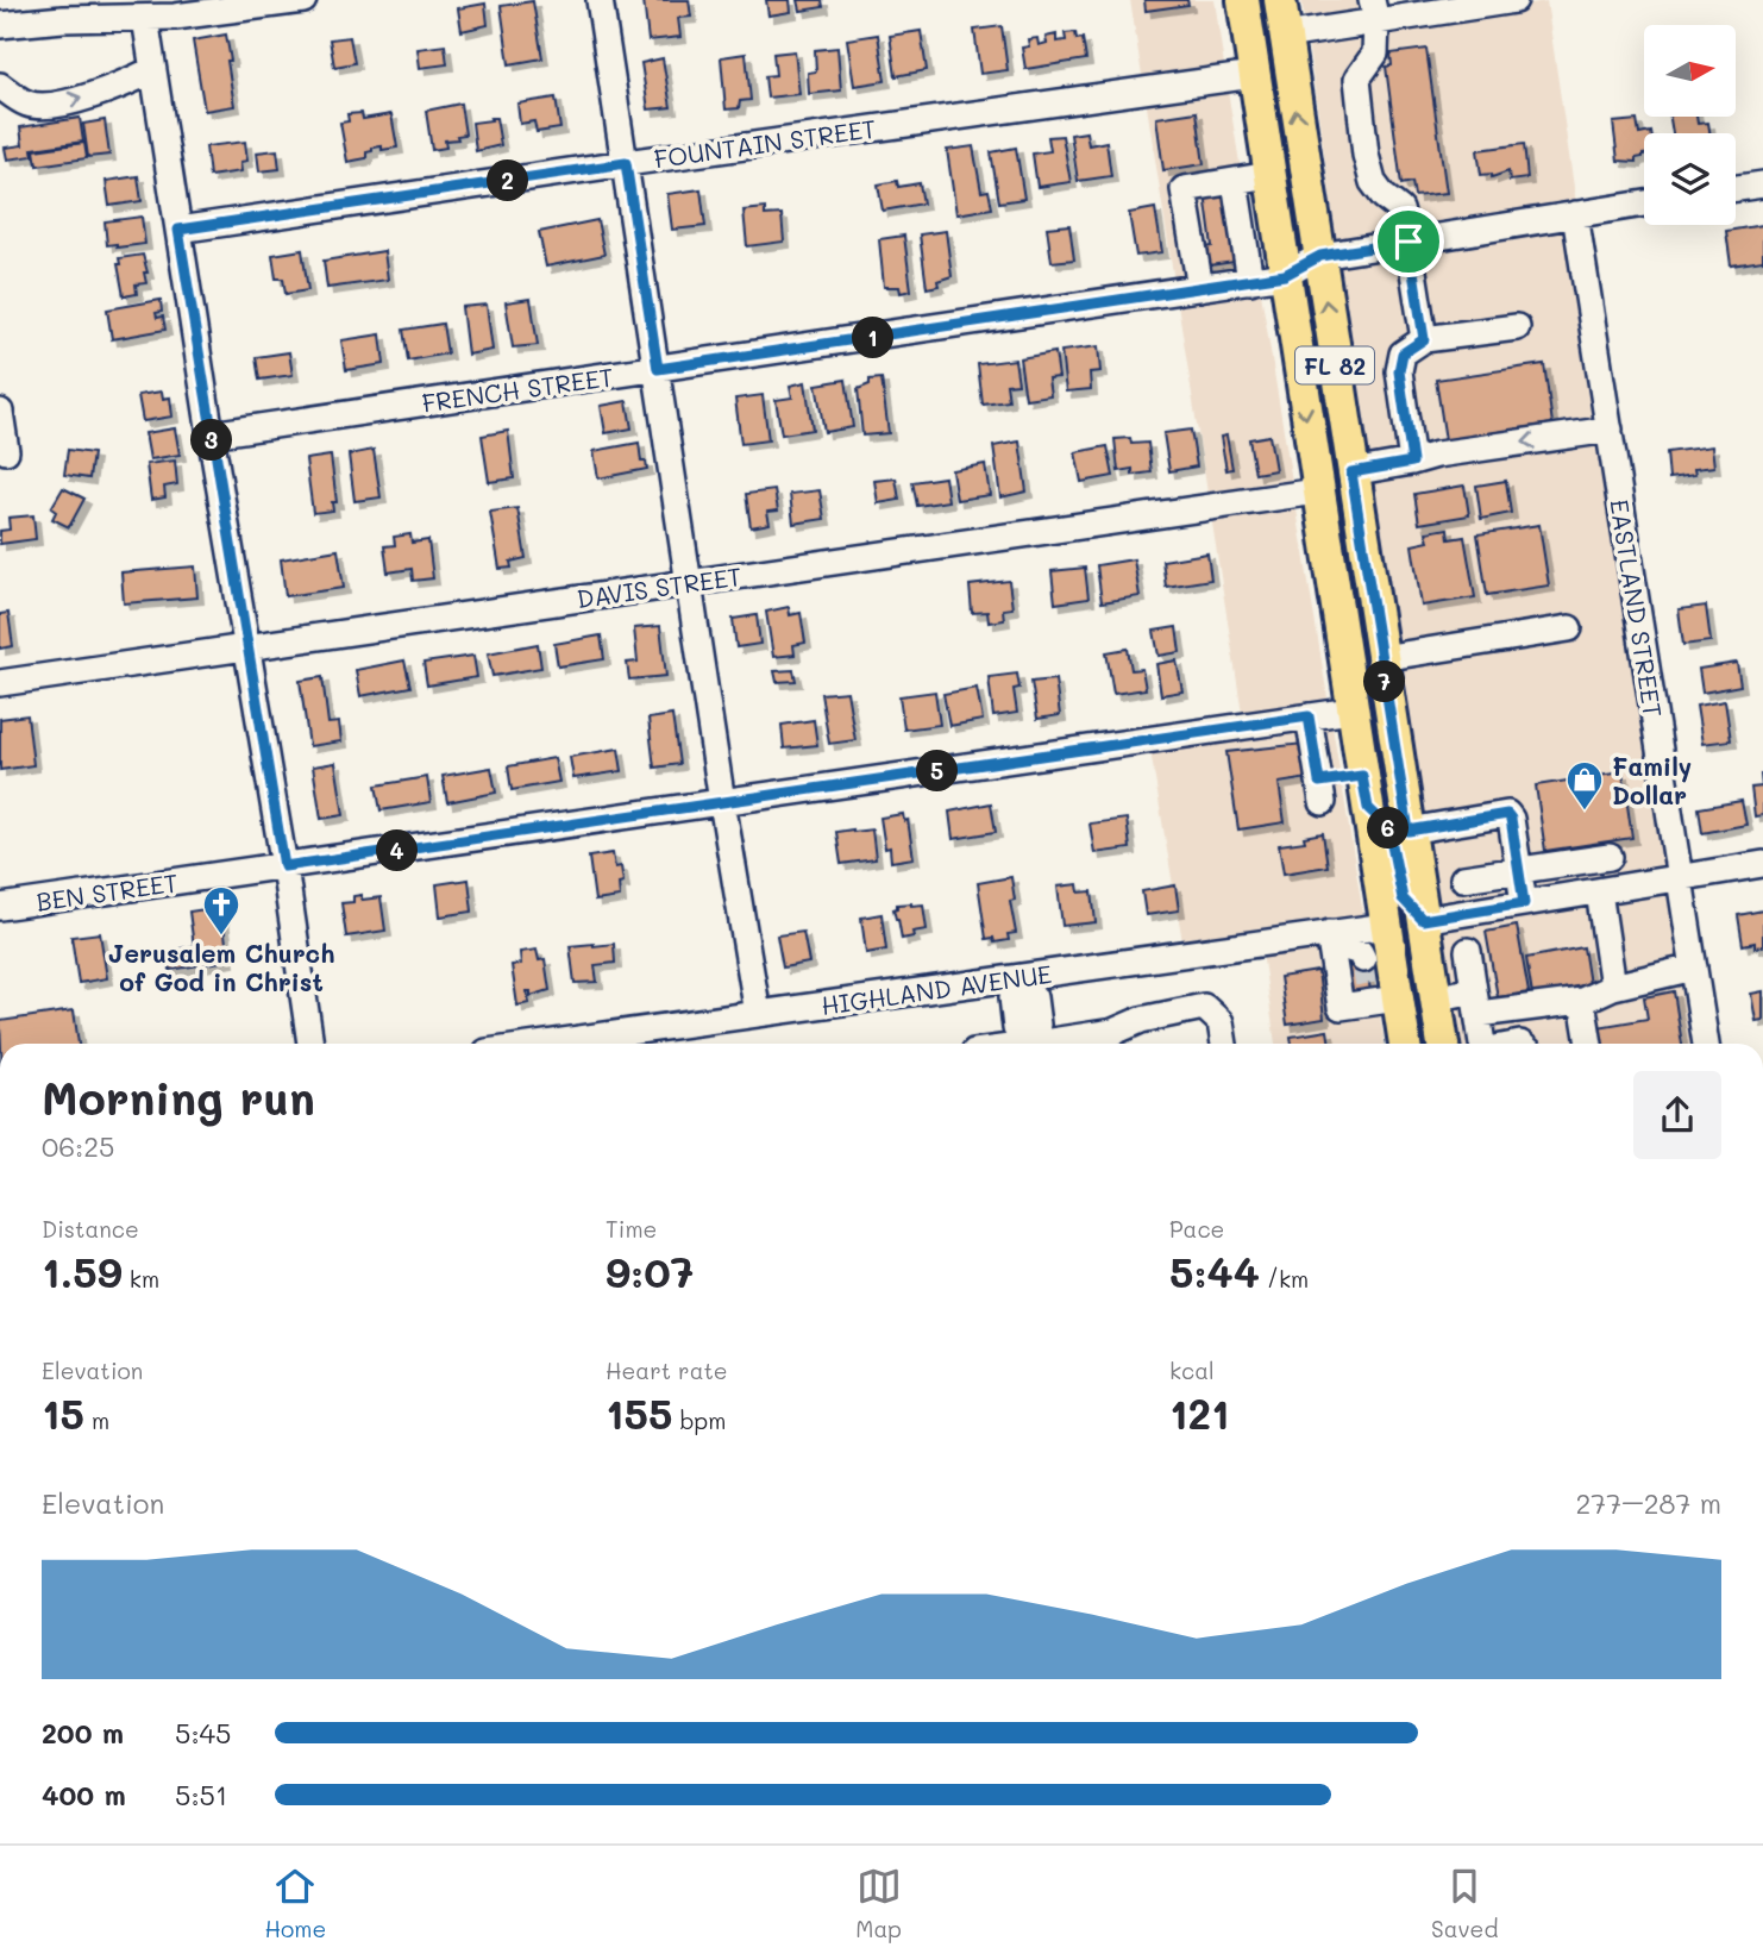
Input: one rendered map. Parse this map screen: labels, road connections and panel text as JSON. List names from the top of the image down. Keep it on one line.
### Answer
{"streets":{"main road":["FL 82"],"street":["FOUNTAIN STREET","FRENCH STREET","DAVIS STREET","EASTLAND STREET","BEN STREET","HIGHLAND AVENUE"]},"crossings":[["FOUNTAIN STREET","FL 82"],["FL 82","FRENCH STREET"],["FL 82","DAVIS STREET"],["FL 82","BEN STREET"],["FL 82","HIGHLAND AVENUE"],["FRENCH STREET","EASTLAND STREET"]],"places":{"shop":["Family Dollar"],"church":["Jerusalem Church of God in Christ"]},"north":"right","page":{"pins":["2","1","3","7","5","6","4"],"heading":["Morning run","06:25"],"stats":[["Distance","1.59 km"],["Time","9:07"],["Pace","5:44 /km"],["Elevation","15 m"],["Heart rate","155 bpm"],["kcal","121"]],"chart":["Elevation","277–287 m"],"list":[{"name":"200 m","note":"5:45"},{"name":"400 m","note":"5:51"}],"tabs":["Home","Map","Saved"]}}
